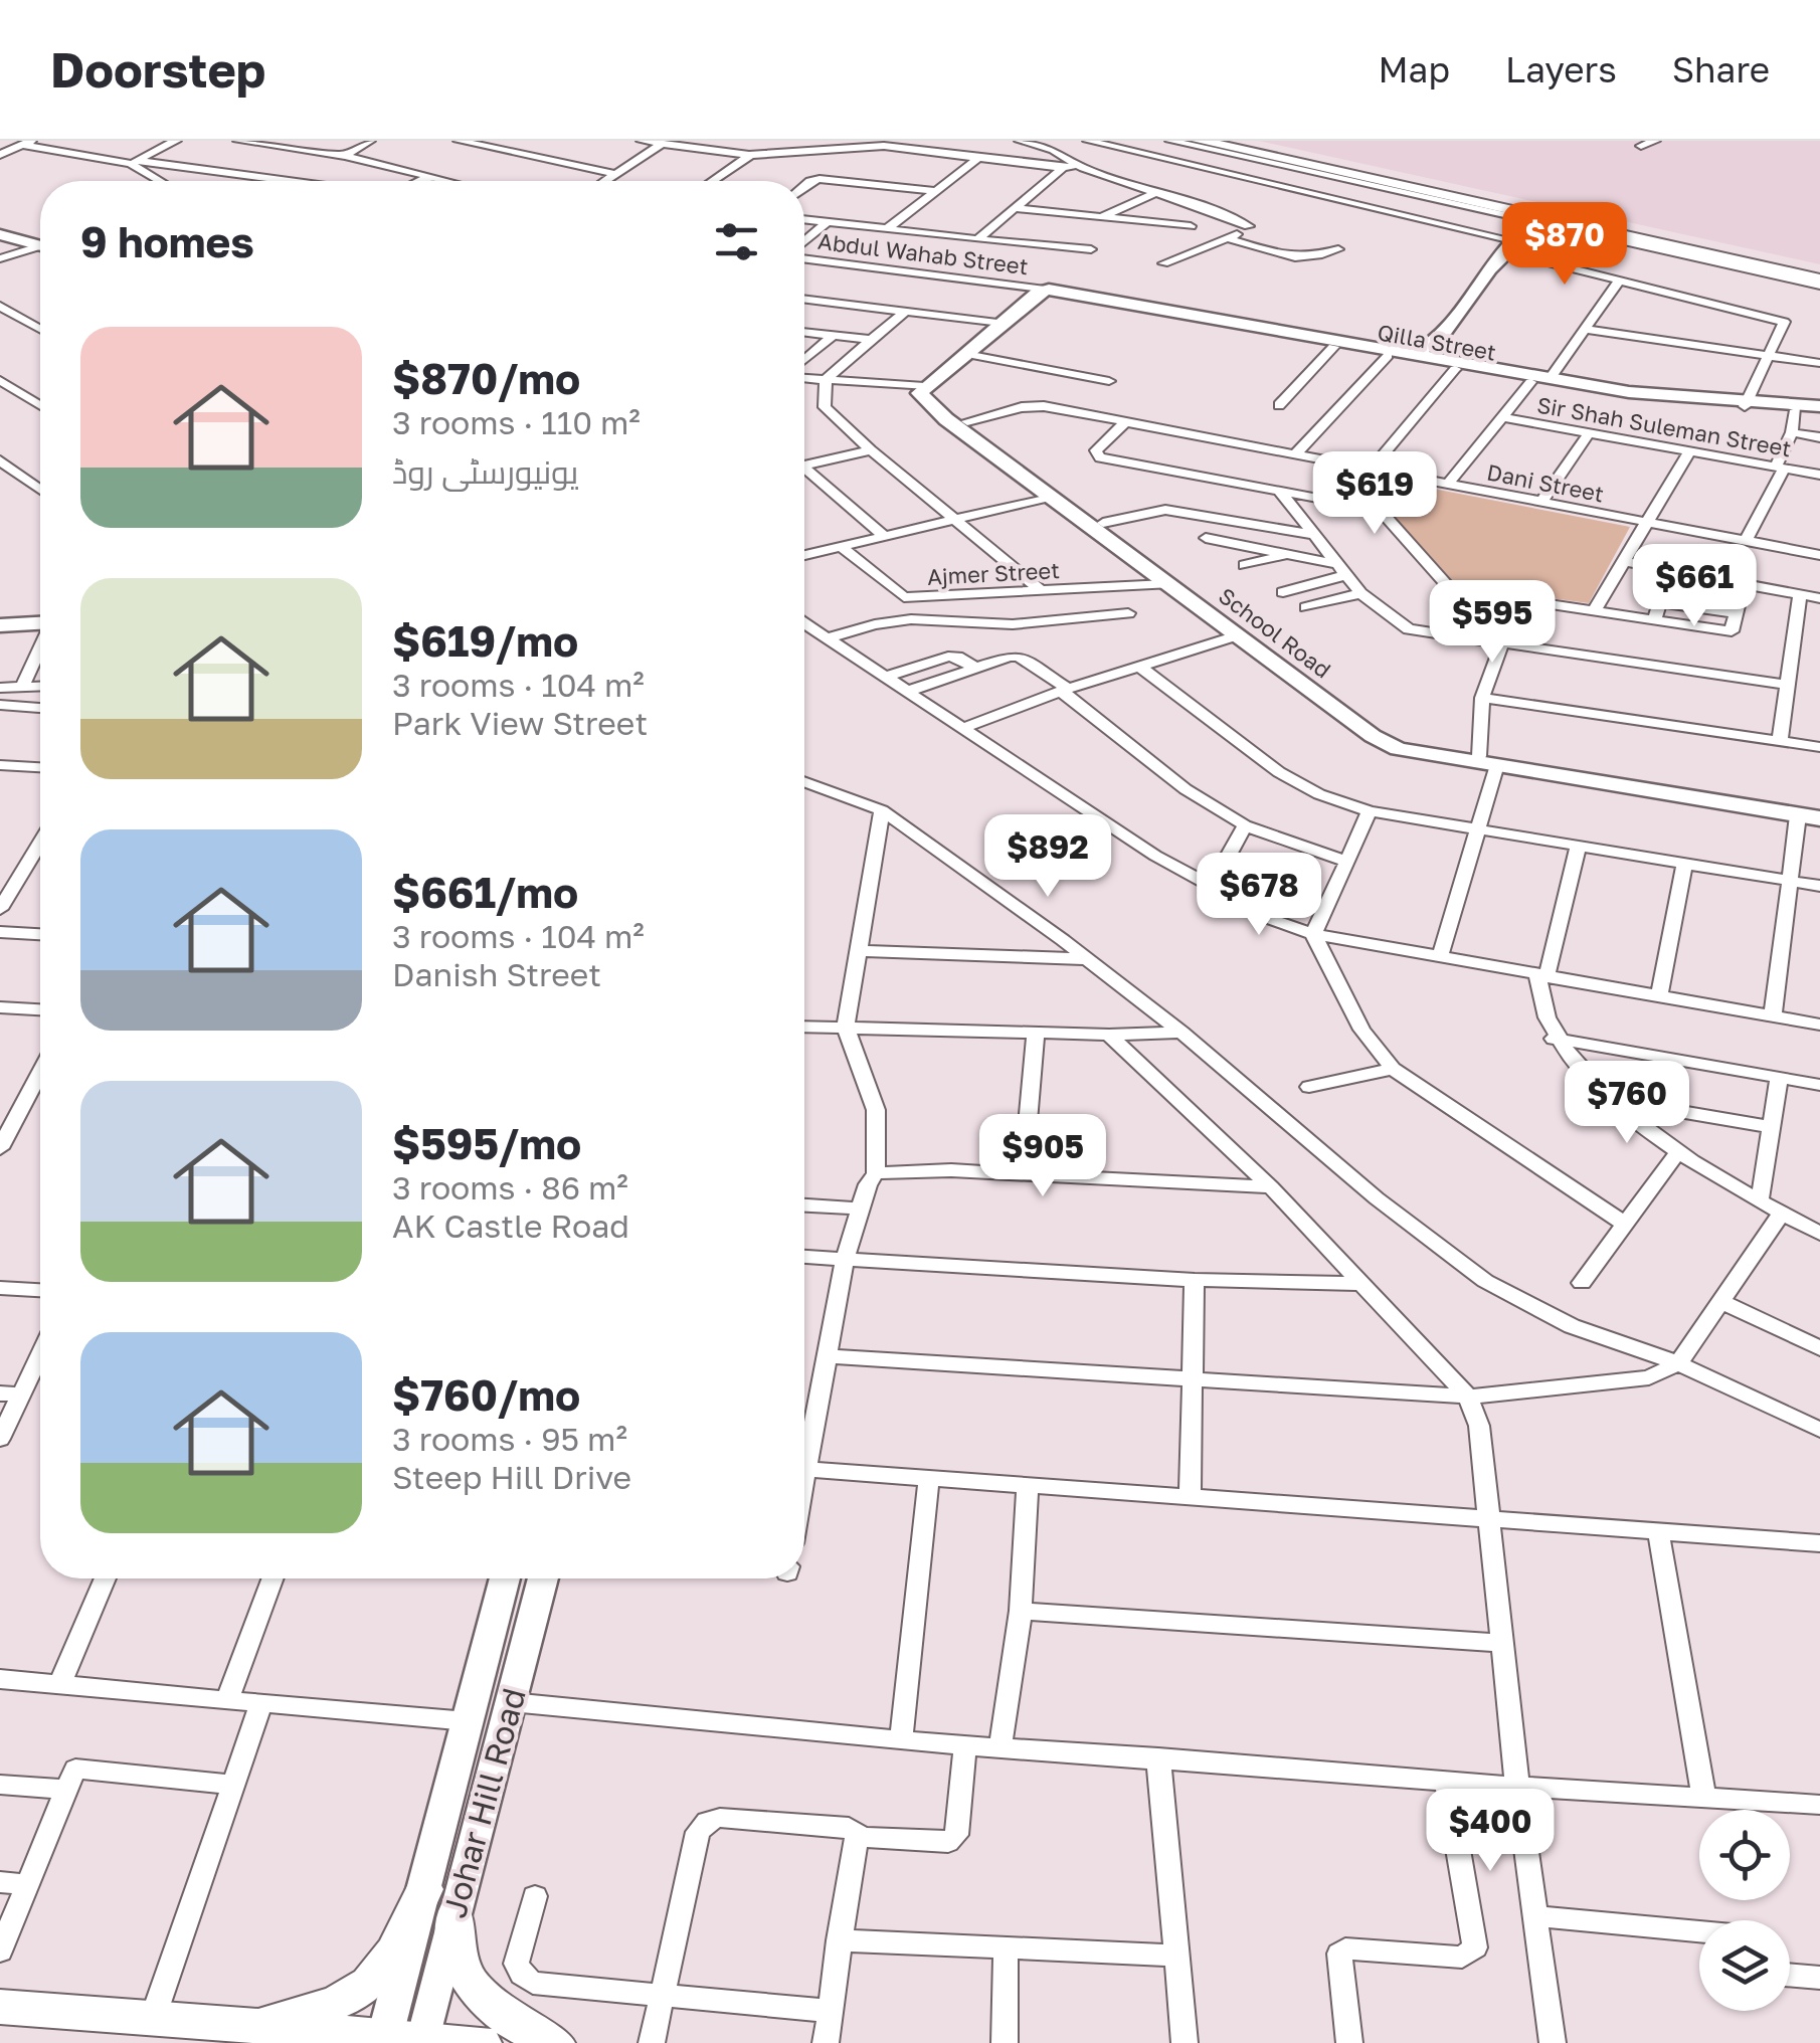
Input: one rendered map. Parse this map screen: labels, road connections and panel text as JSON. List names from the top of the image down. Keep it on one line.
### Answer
{"streets":{"street":["Abdul Wahab Street","Qilla Street","Sir Shah Suleman Street","Dani Street","Ajmer Street","School Road","Johar Hill Road"]},"crossings":[["Abdul Wahab Street","Qilla Street"],["Abdul Wahab Street","School Road"],["Qilla Street","School Road"],["Dani Street","School Road"],["Ajmer Street","School Road"]],"page":{"header":"Doorstep","nav":["Map","Layers","Share"],"heading":"9 homes","price":["$870","$619","$661","$595","$892","$678","$760","$905","$400"],"list":[{"name":"$870/mo","note":"3 rooms · 110 m² · یونیورسٹی روڈ"},{"name":"$619/mo","note":"3 rooms · 104 m² · Park View Street"},{"name":"$661/mo","note":"3 rooms · 104 m² · Danish Street"},{"name":"$595/mo","note":"3 rooms · 86 m² · AK Castle Road"},{"name":"$760/mo","note":"3 rooms · 95 m² · Steep Hill Drive"}]}}
